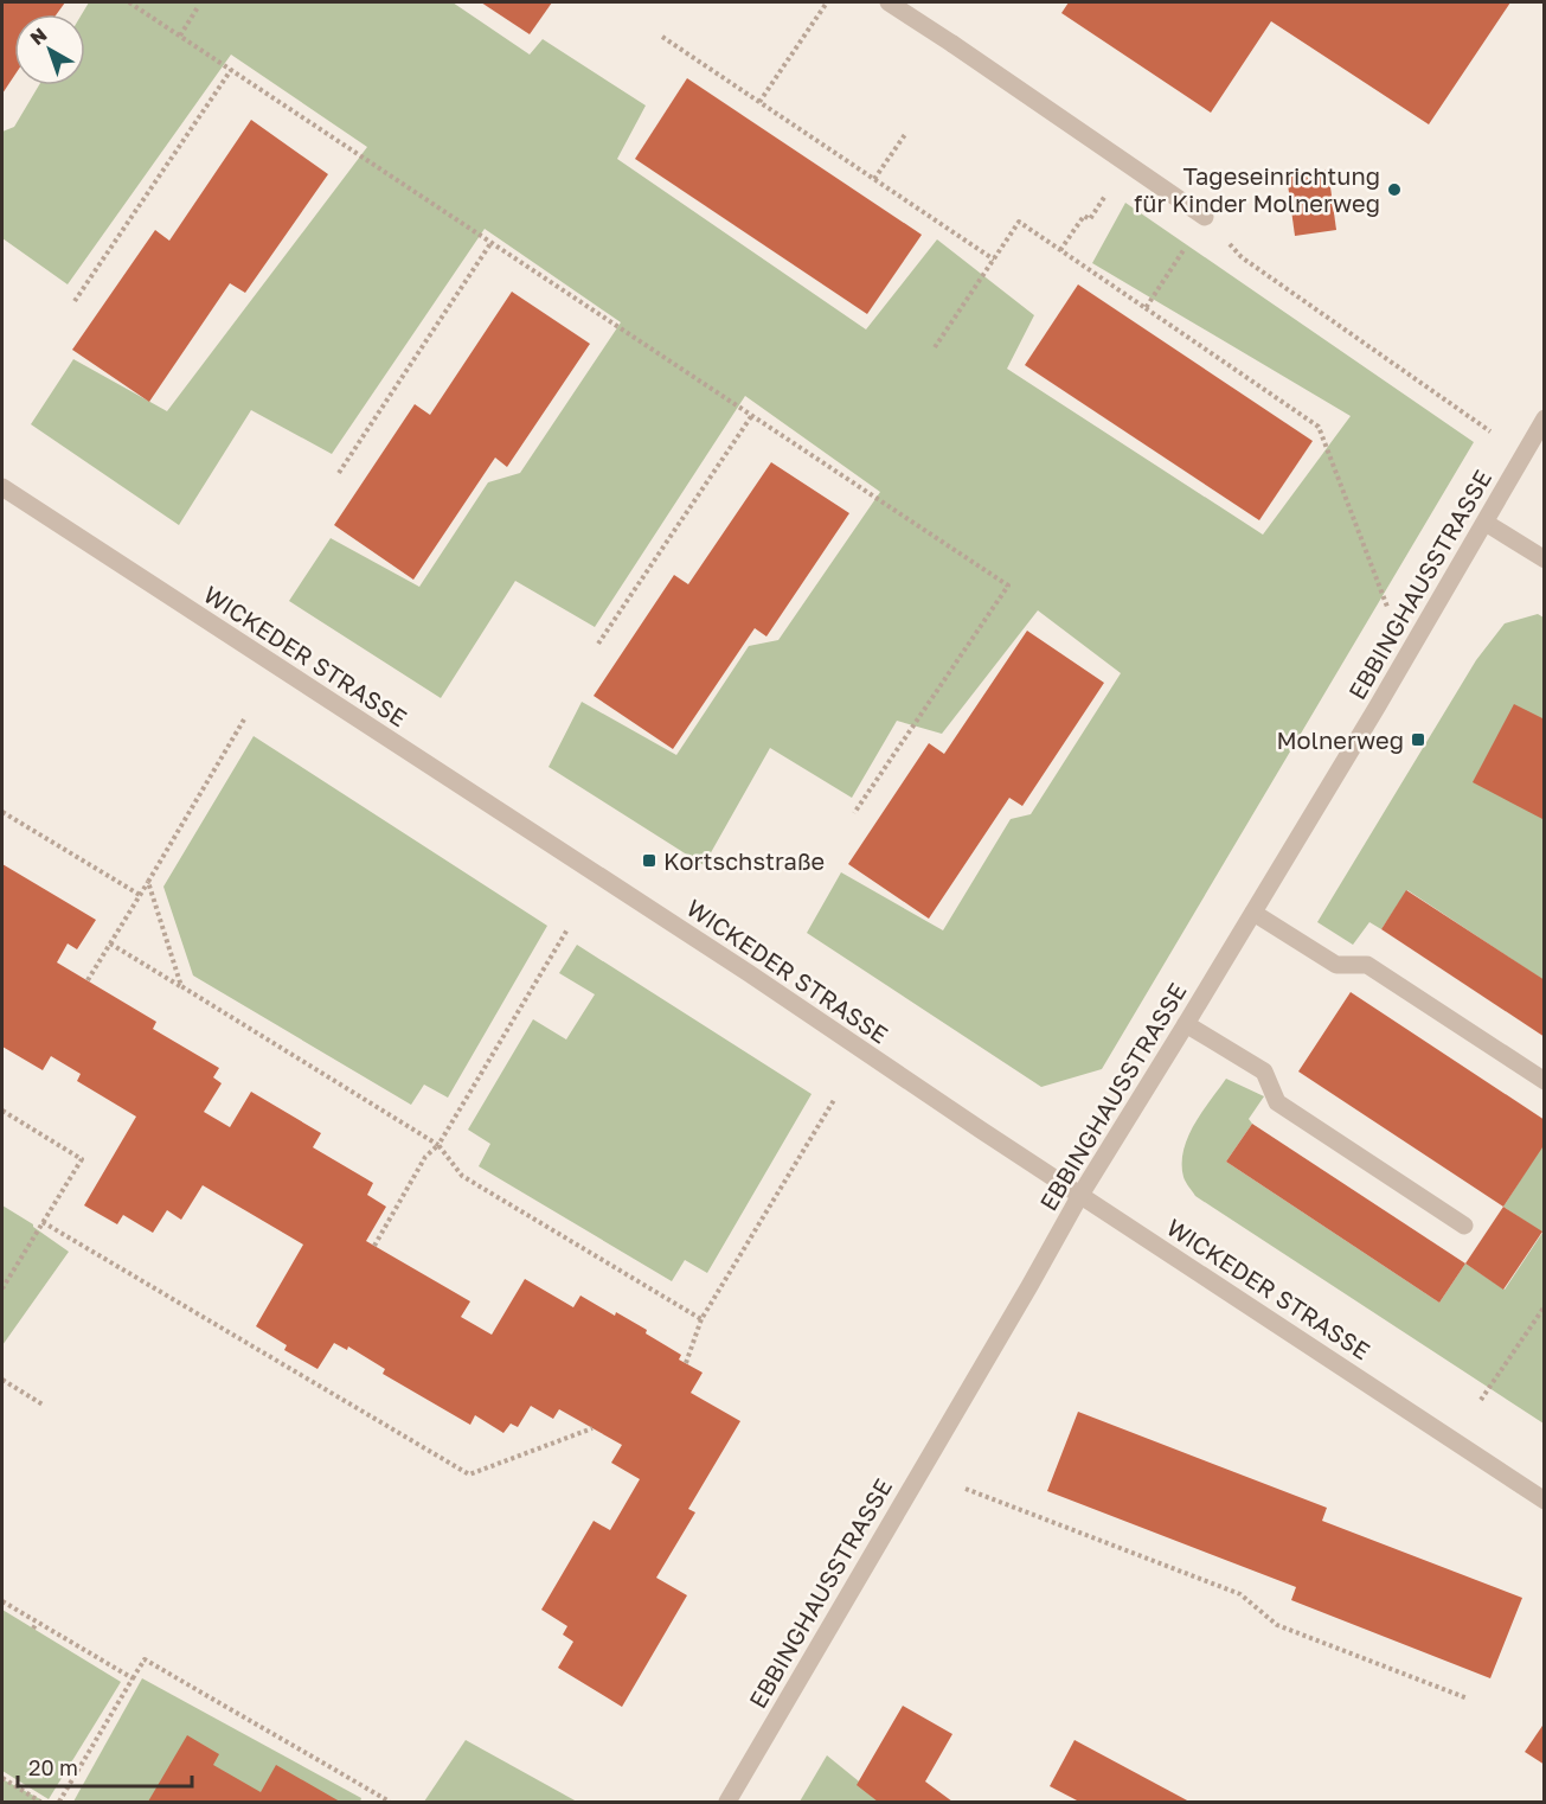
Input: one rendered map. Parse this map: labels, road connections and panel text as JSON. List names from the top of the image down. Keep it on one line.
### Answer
{"streets":{"street":["EBBINGHAUSSTRASSE","WICKEDER STRASSE"]},"crossings":[["EBBINGHAUSSTRASSE","WICKEDER STRASSE"]],"places":{"other":["Tageseinrichtung für Kinder Molnerweg"],"transit":["Molnerweg","Kortschstraße"]},"scale_bar":"20 m","north":"top left"}
